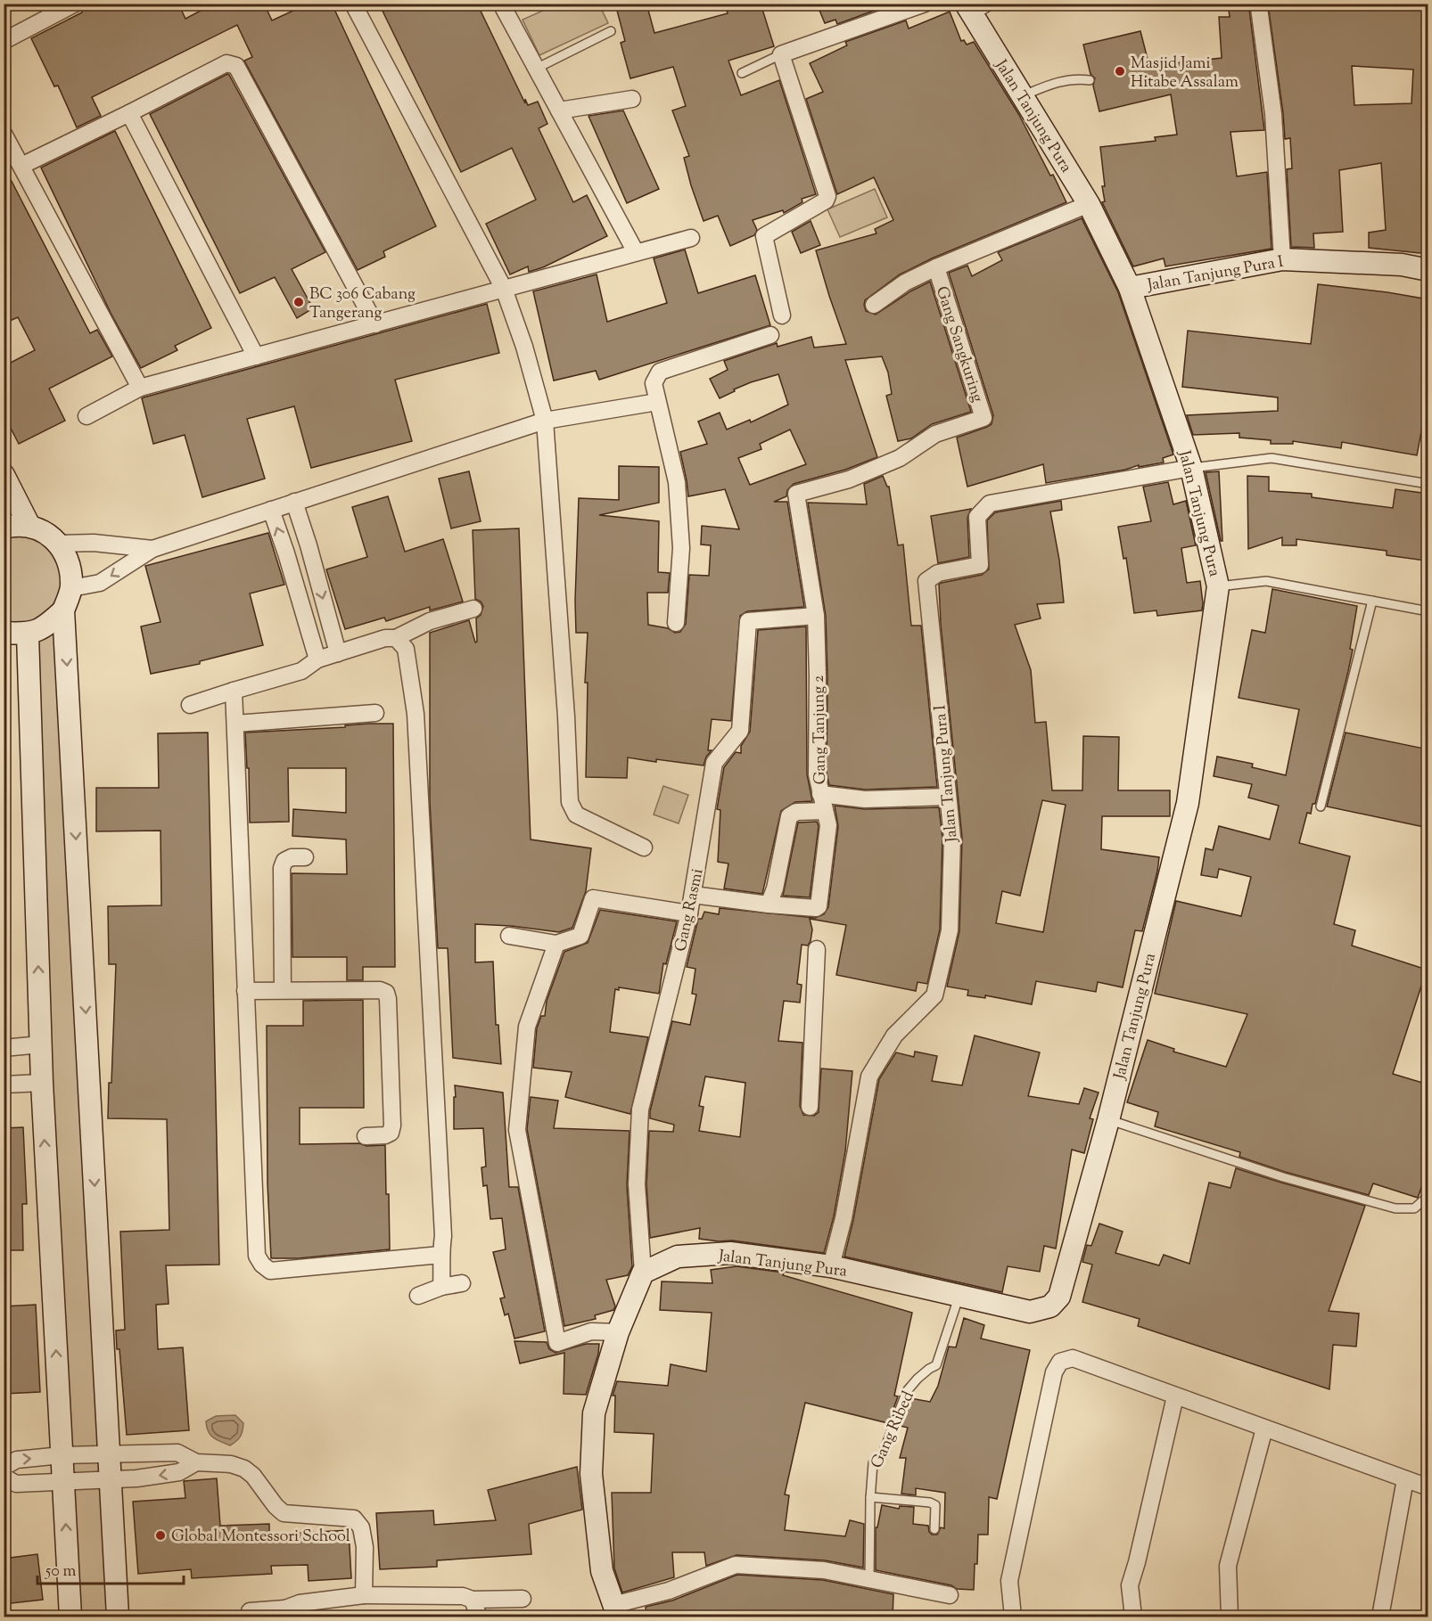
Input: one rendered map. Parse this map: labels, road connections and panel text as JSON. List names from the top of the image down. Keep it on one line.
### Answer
{"streets":{"street":["Jalan Tanjung Pura","Jalan Tanjung Pura I","Gang Sangkuring","Gang Tanjung 2","Gang Rasmi"],"lane":["Gang Ribed"]},"crossings":[["Jalan Tanjung Pura","Jalan Tanjung Pura I"],["Jalan Tanjung Pura","Gang Sangkuring"],["Jalan Tanjung Pura","Gang Rasmi"],["Jalan Tanjung Pura","Gang Ribed"],["Gang Sangkuring","Gang Tanjung 2"],["Gang Sangkuring","Gang Rasmi"],["Gang Tanjung 2","Gang Rasmi"]],"places":["Masjid Jami Hitabe Assalam","BC 306 Cabang Tangerang","Global Montessori School"],"scale_bar":"50 m"}
